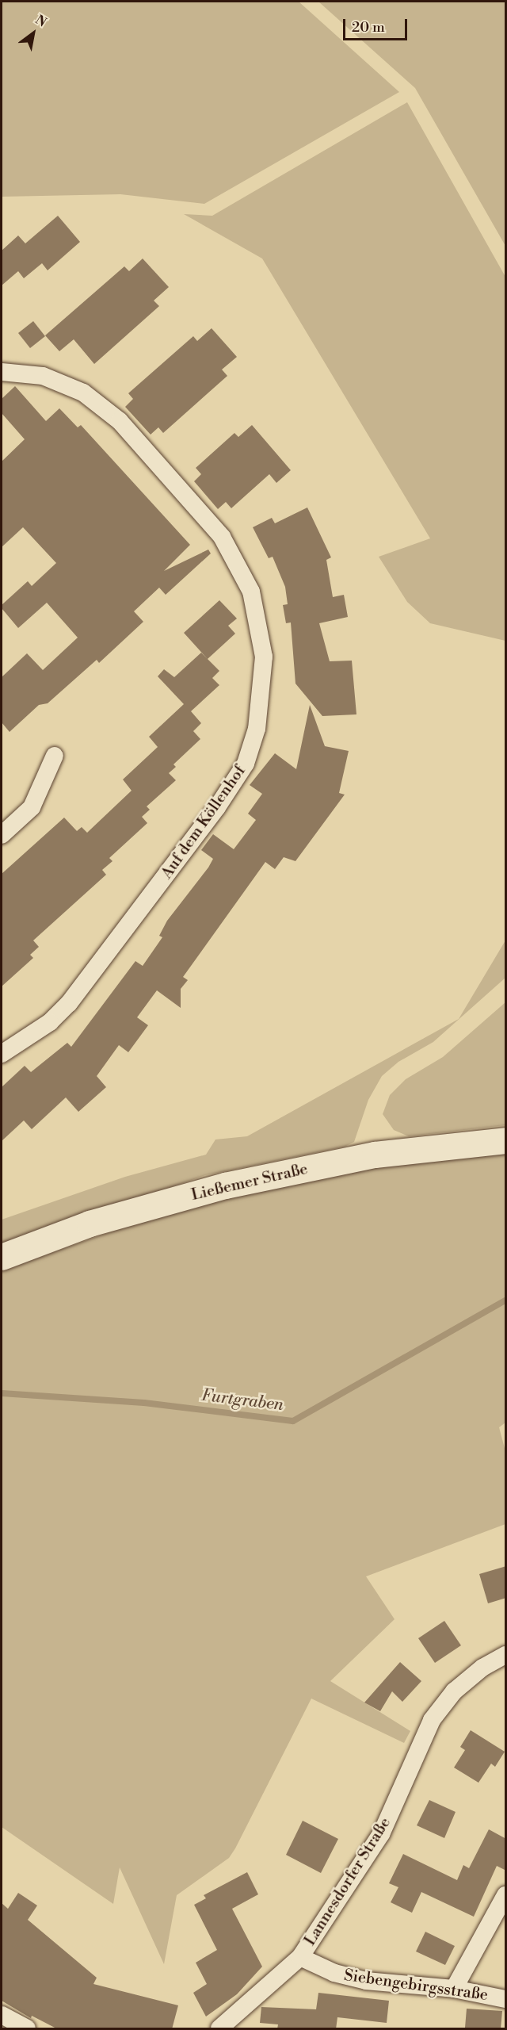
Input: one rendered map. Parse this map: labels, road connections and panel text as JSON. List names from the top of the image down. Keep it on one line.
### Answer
{"streets":{"street":["Auf dem Köllenhof","Ließemer Straße","Lannesdorfer Straße","Siebengebirgsstraße"]},"crossings":[["Lannesdorfer Straße","Siebengebirgsstraße"]],"water":["Furtgraben"],"scale_bar":"20 m","north":"top right"}
